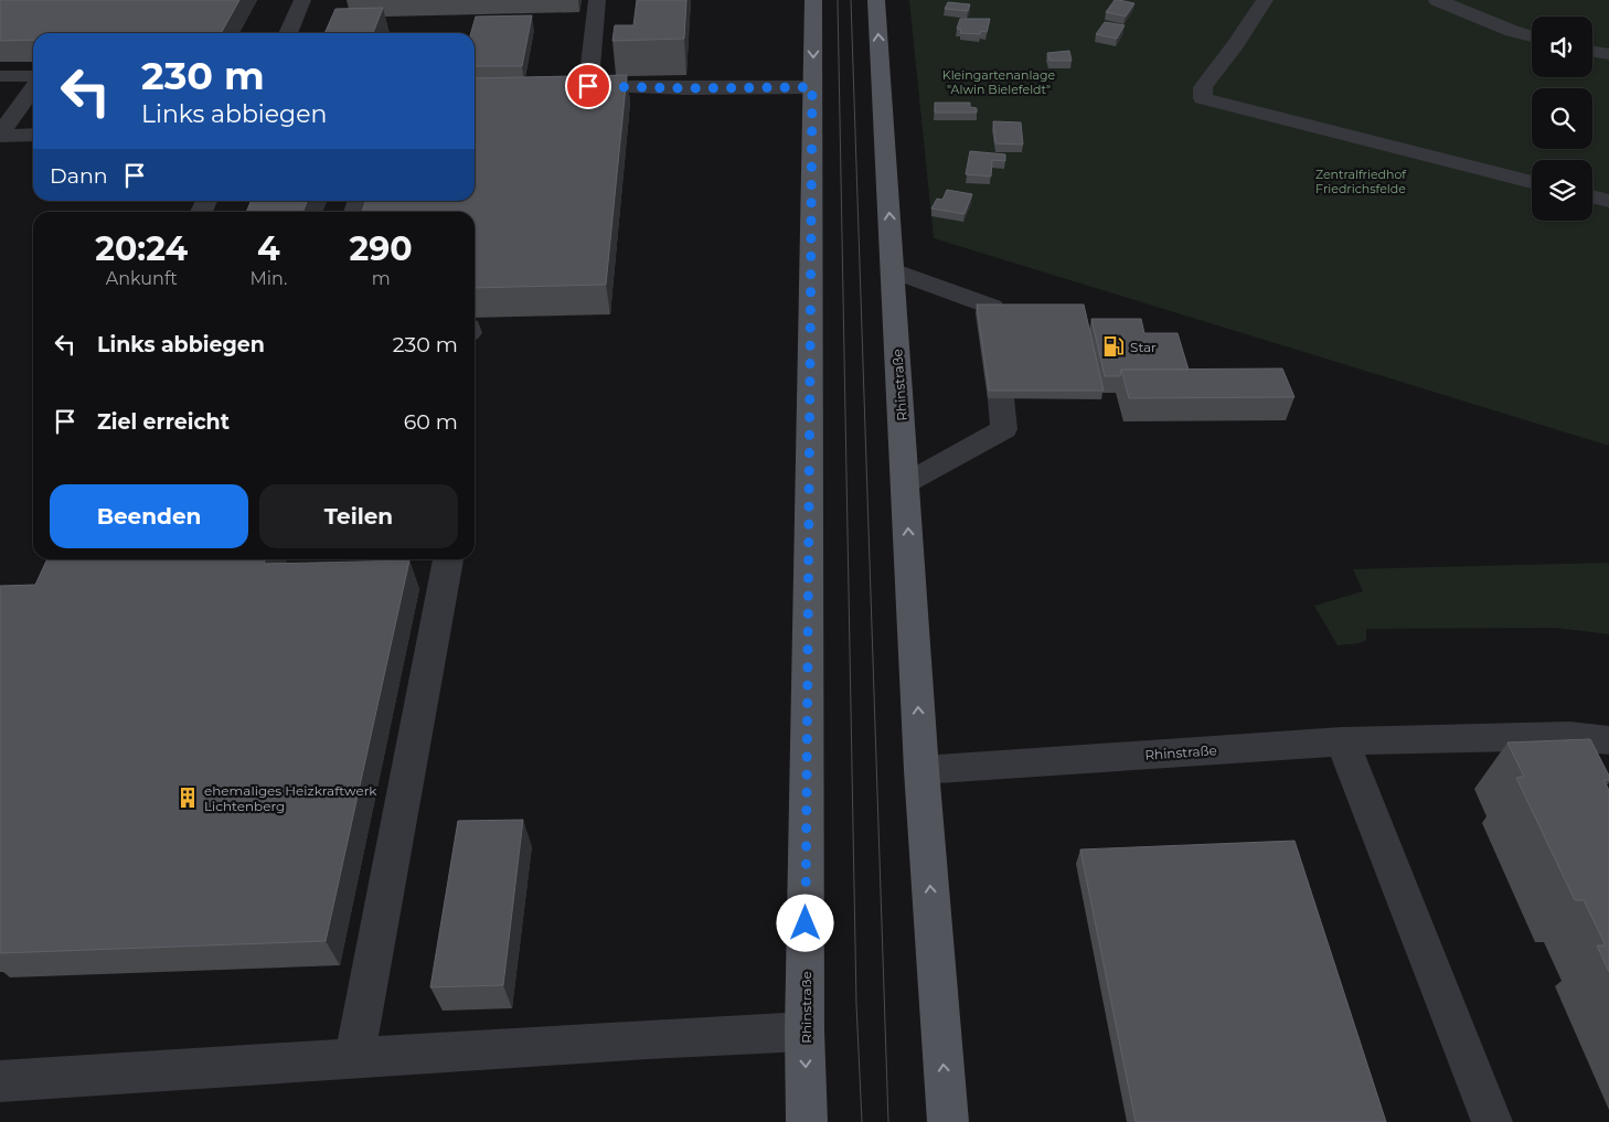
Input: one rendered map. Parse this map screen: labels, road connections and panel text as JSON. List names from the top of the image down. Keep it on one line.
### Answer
{"streets":{"main road":["Rhinstraße"]},"parks":["Kleingartenanlage \"Alwin Bielefeldt\"","Zentralfriedhof Friedrichsfelde"],"places":{"fuel station":["Star"],"building":["ehemaliges Heizkraftwerk Lichtenberg"]},"page":{"turn":["230 m","Links abbiegen"],"then":"Dann","eta":["20:24","Ankunft","4","Min.","290","m"],"list":[{"name":"Links abbiegen","value":"230 m"},{"name":"Ziel erreicht","value":"60 m"}],"buttons":["Beenden","Teilen"]}}
